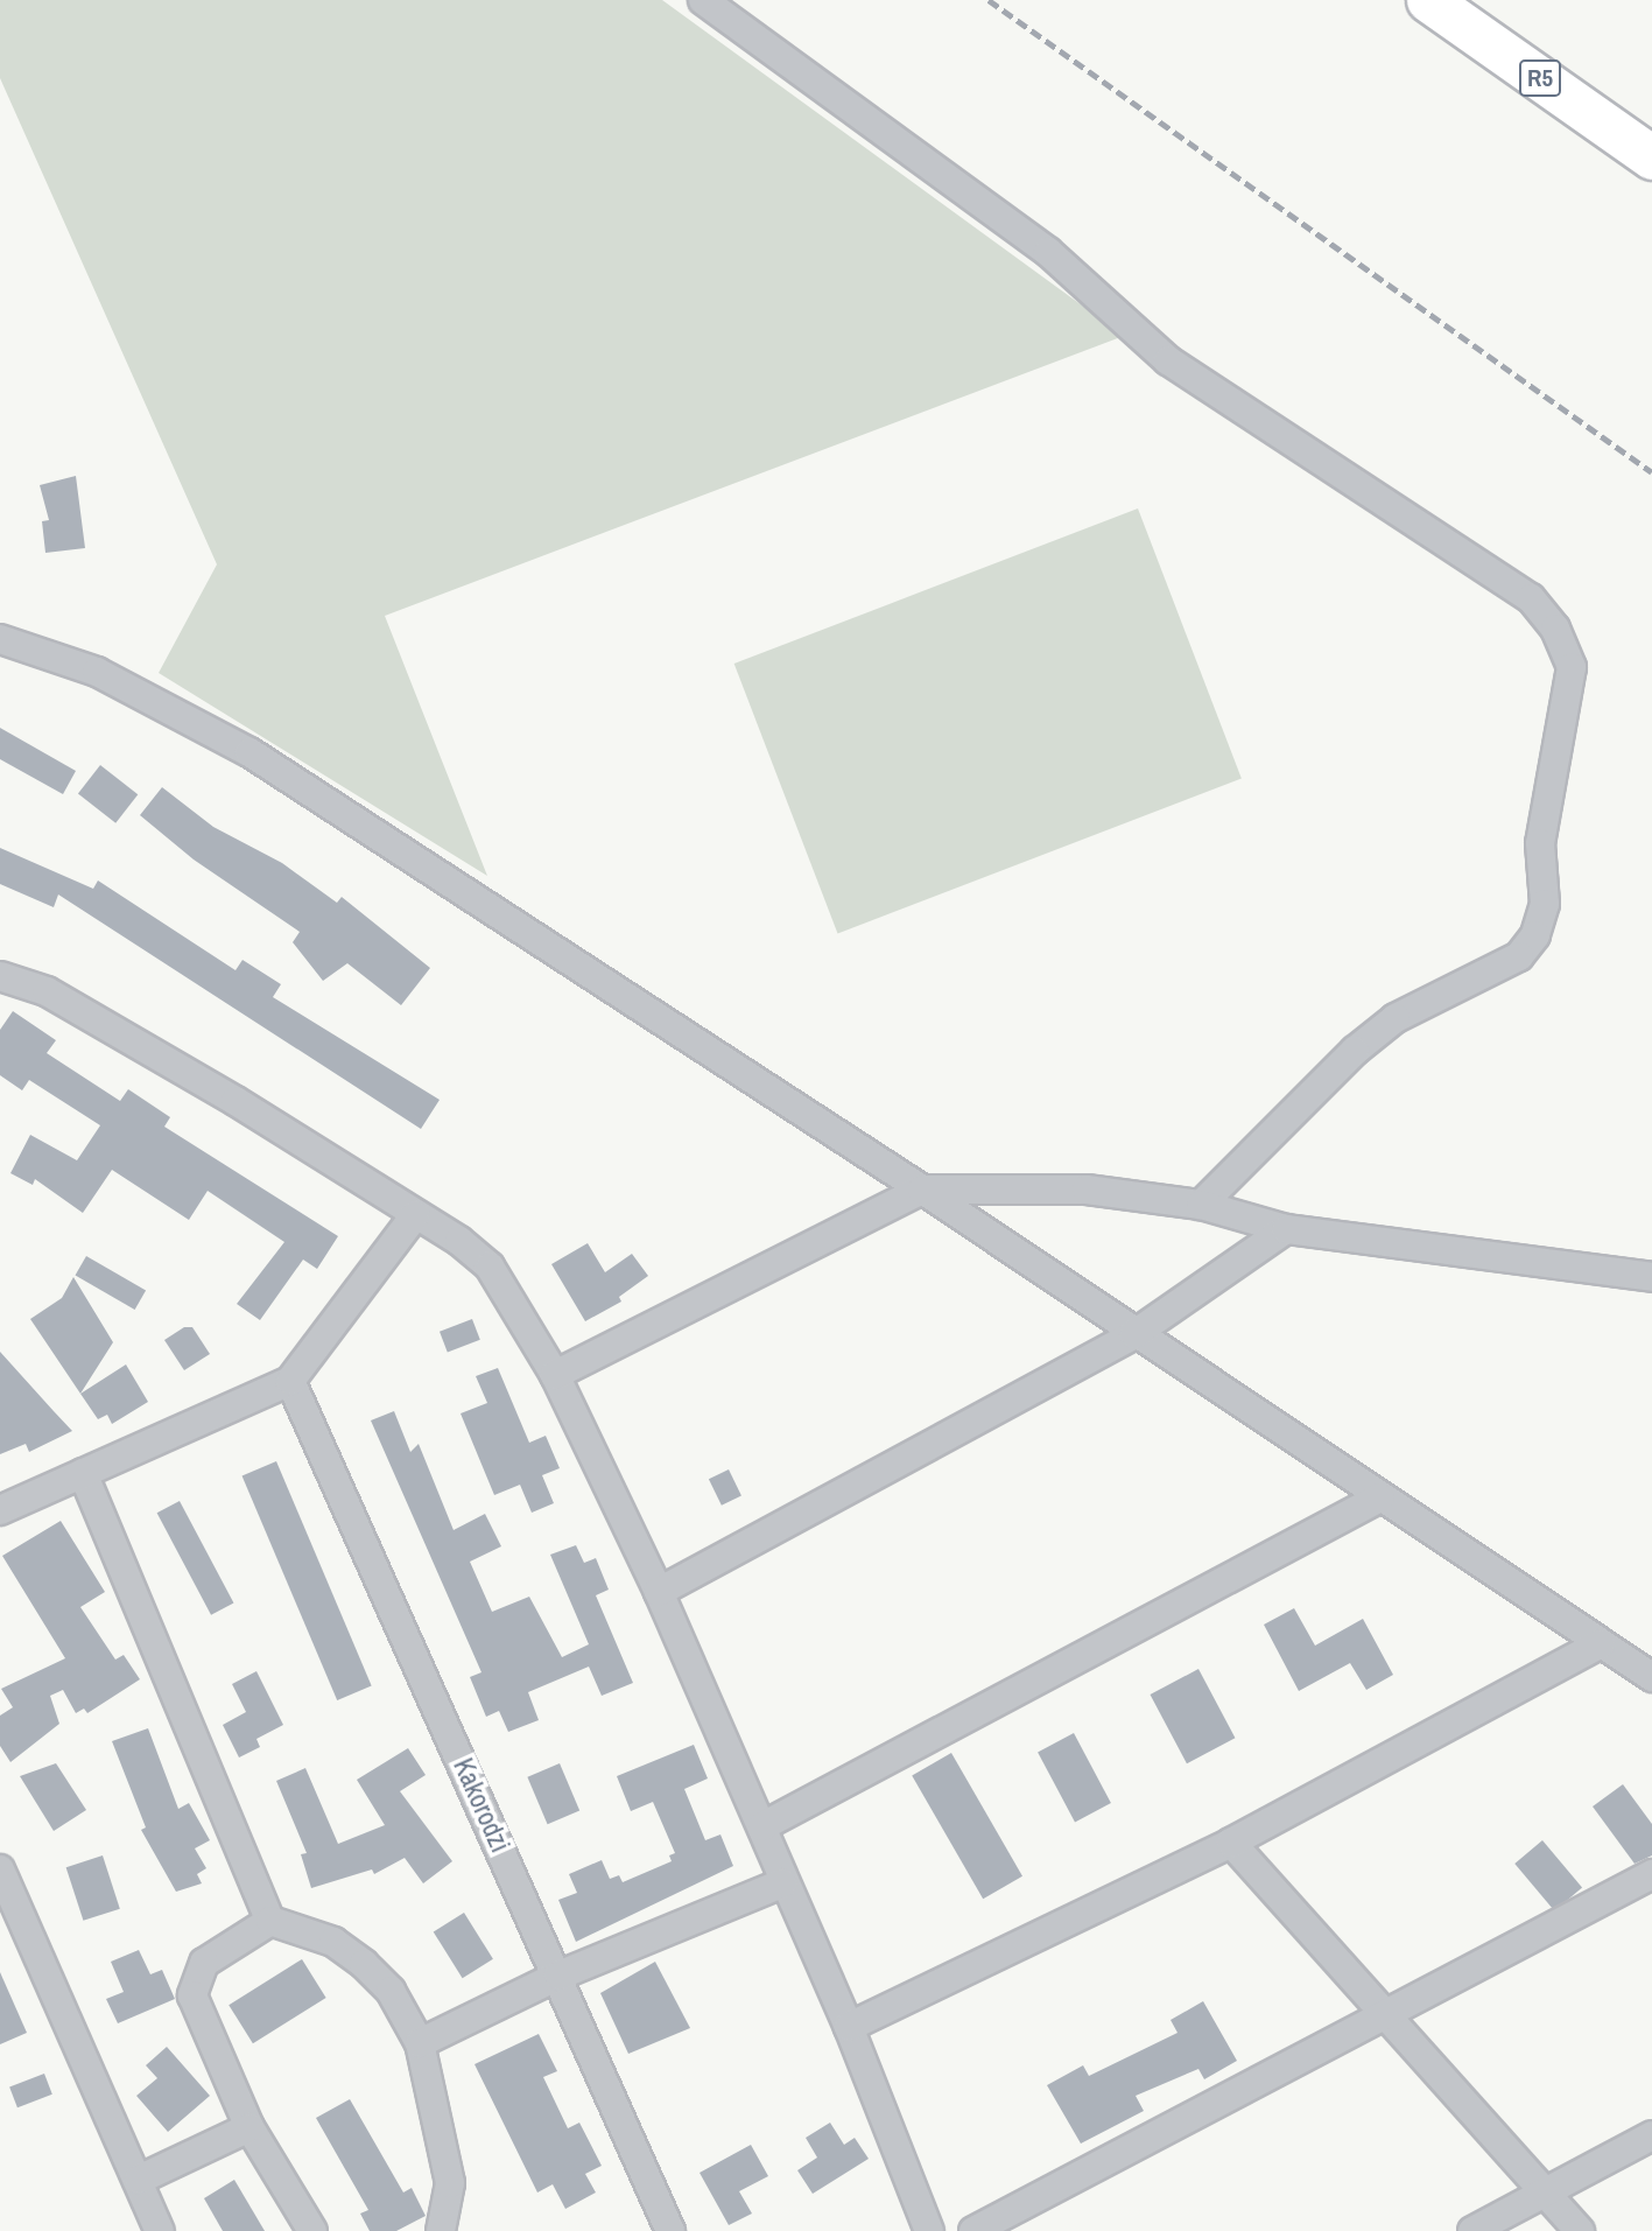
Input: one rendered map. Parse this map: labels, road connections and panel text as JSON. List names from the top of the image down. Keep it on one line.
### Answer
{"streets":{"highway":["R5"],"street":["Kakorodzi"]}}
